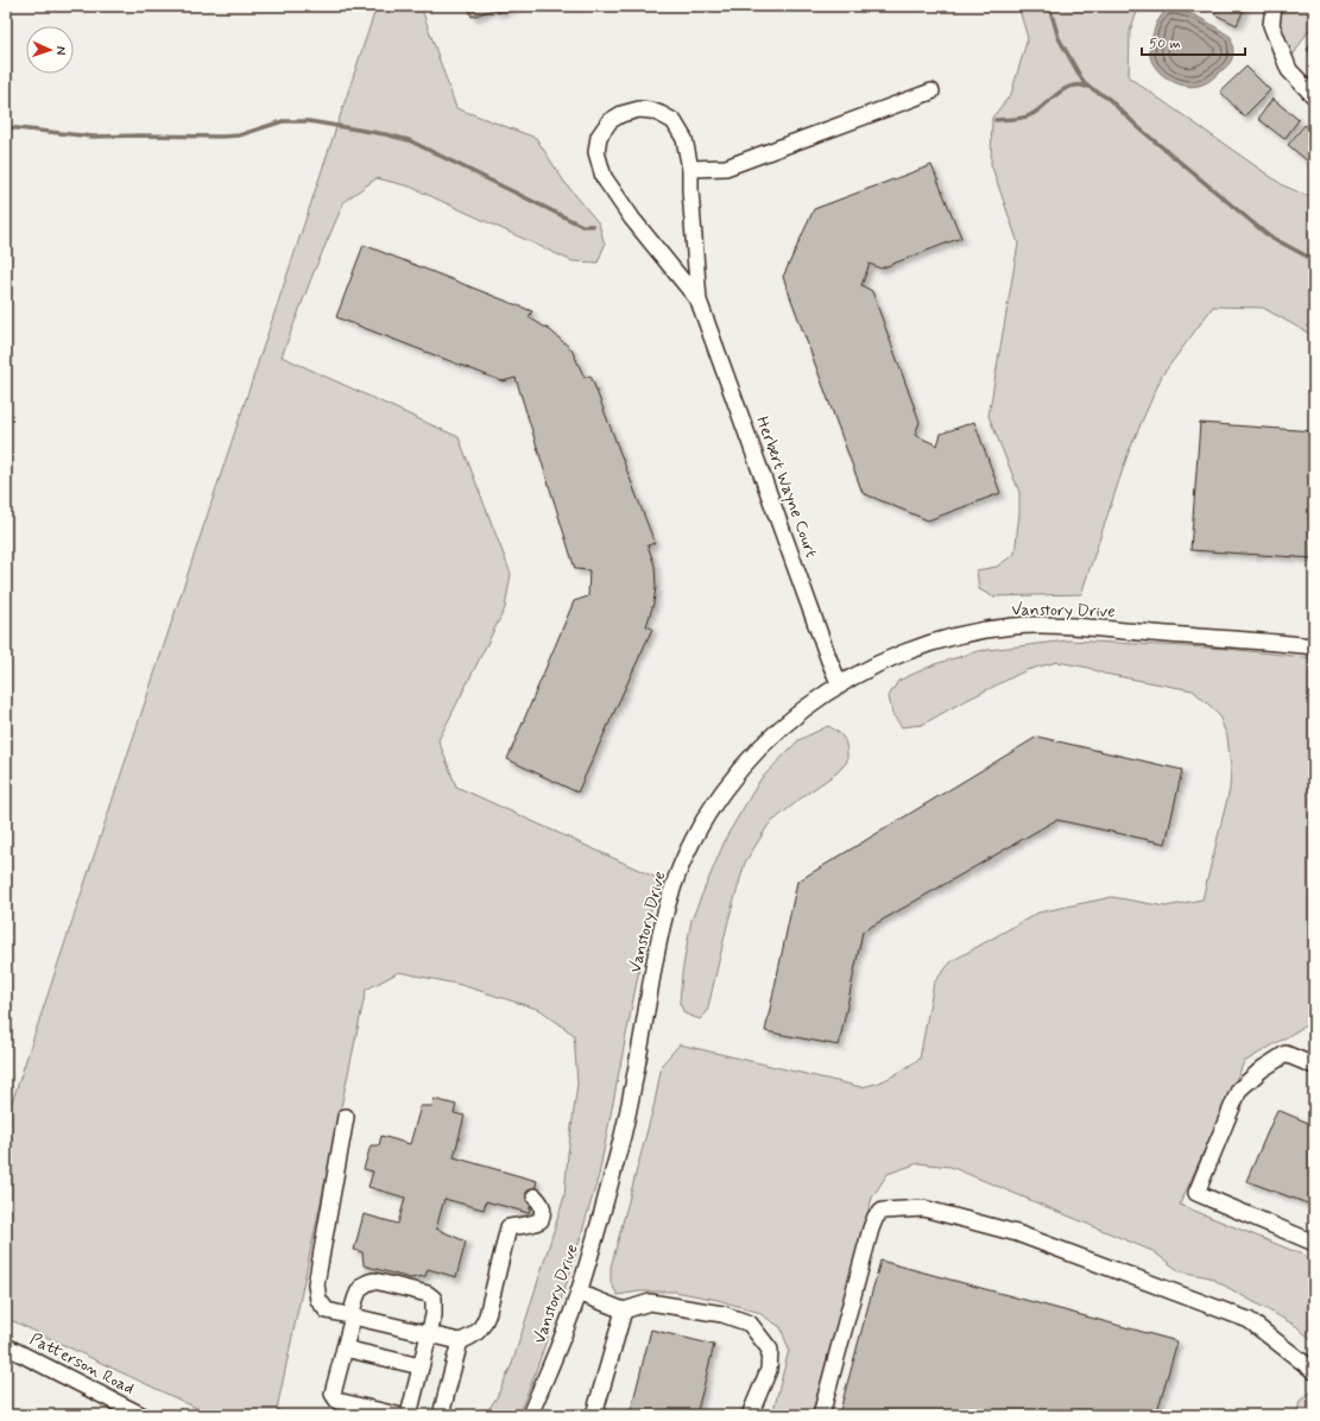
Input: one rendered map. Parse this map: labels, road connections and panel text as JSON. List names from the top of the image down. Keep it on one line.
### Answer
{"streets":{"street":["Herbert Wayne Court","Vanstory Drive","Patterson Road"]},"crossings":[["Herbert Wayne Court","Vanstory Drive"]],"scale_bar":"50 m","north":"right"}
